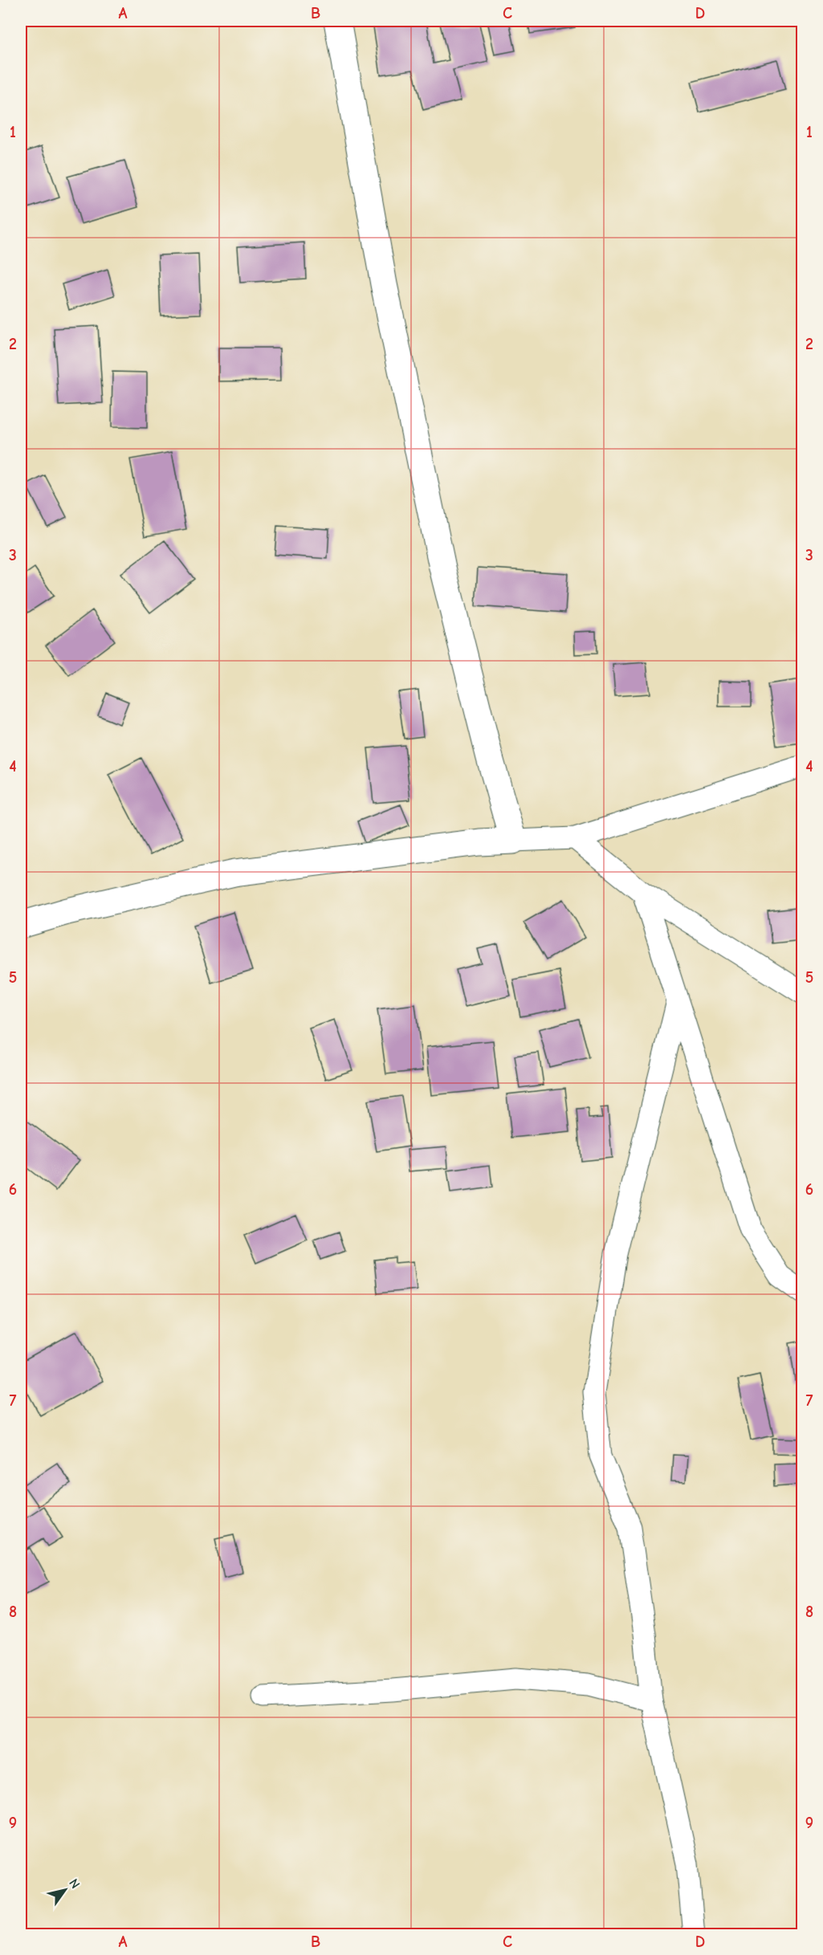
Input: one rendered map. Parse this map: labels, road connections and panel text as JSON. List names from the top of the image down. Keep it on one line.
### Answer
{"north":"top right","grid":{"columns":["A","B","C","D"],"rows":["1","2","3","4","5","6","7","8","9"]}}
